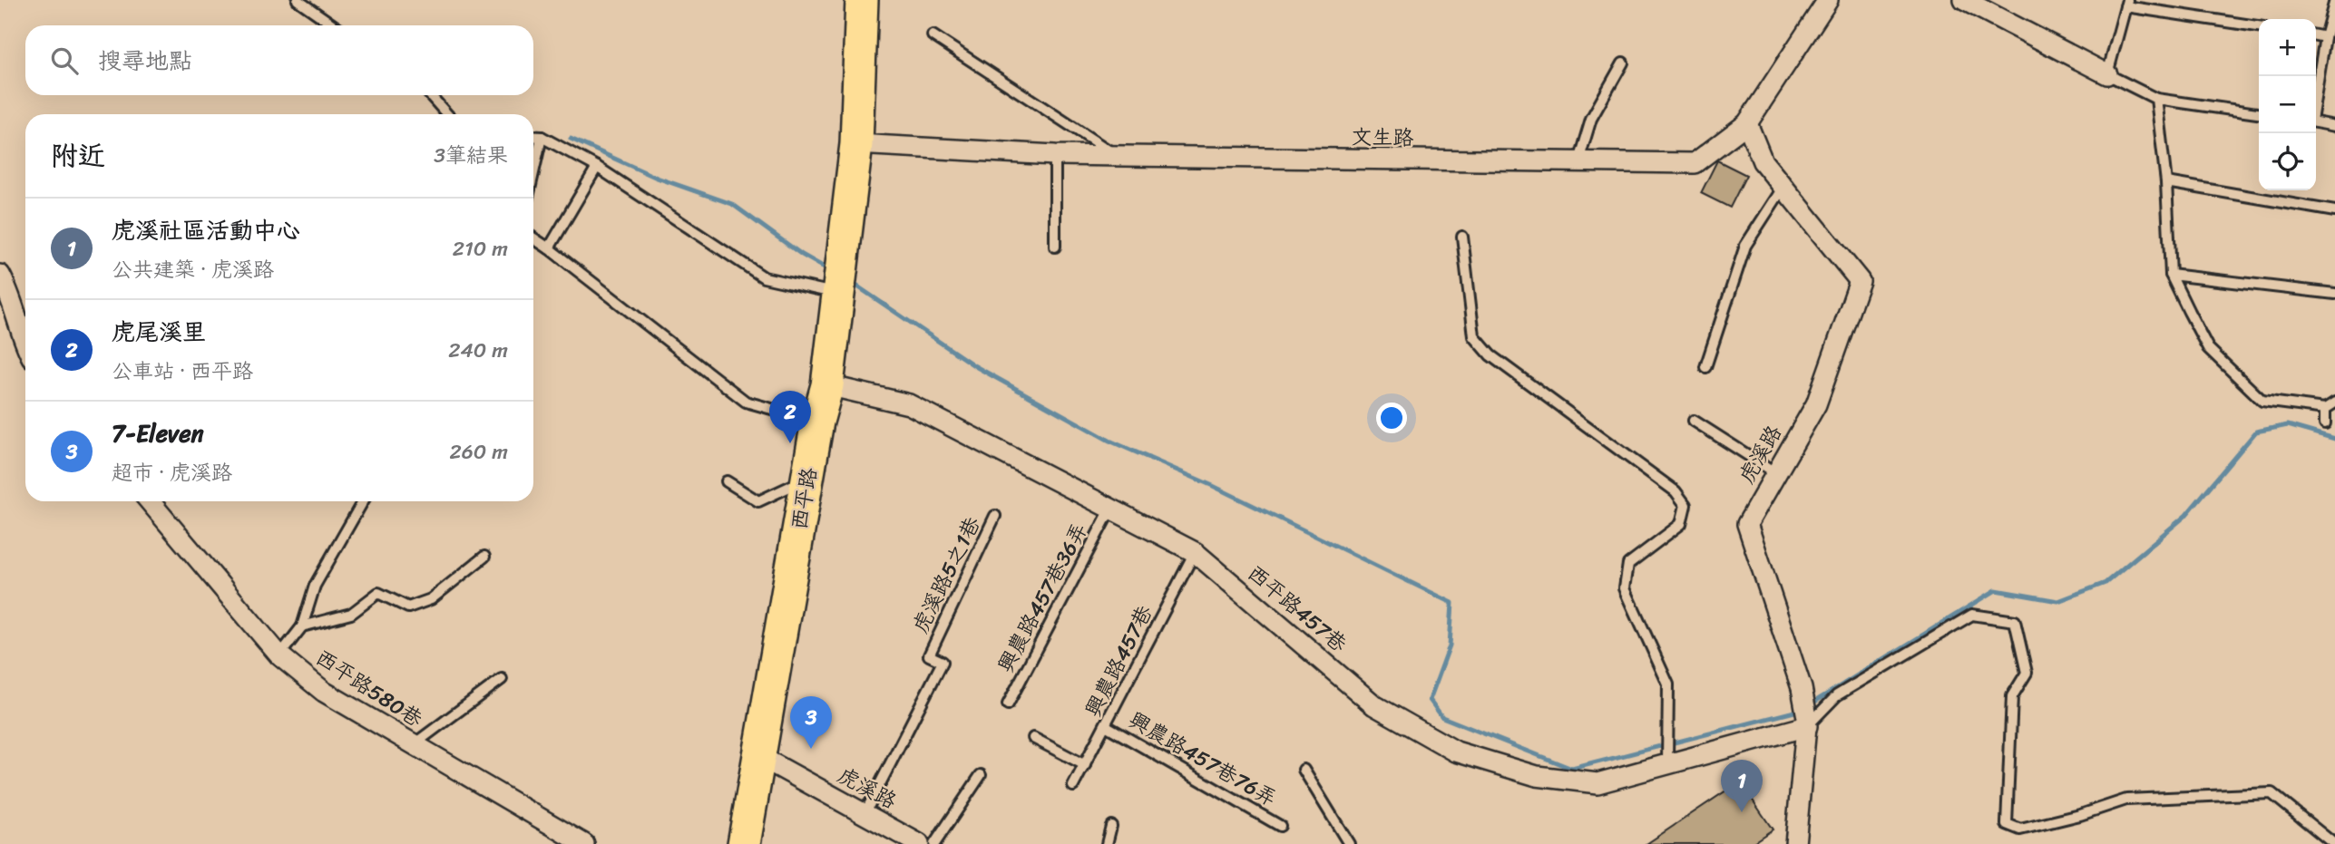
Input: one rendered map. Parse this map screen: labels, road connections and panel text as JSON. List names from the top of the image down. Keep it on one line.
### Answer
{"streets":{"main road":["西平路"],"street":["文生路","虎溪路","西平路457巷","西平路580巷"],"lane":["虎溪路5之1巷","興農路457巷36弄","興農路457巷","興農路457巷76弄"]},"crossings":[["文生路","虎溪路"],["文生路","西平路"],["虎溪路","西平路"],["虎溪路","虎溪路5之1巷"],["虎溪路","西平路457巷"],["西平路","西平路457巷"],["興農路457巷36弄","西平路457巷"],["西平路457巷","興農路457巷"],["興農路457巷","興農路457巷76弄"]],"page":{"map_buttons":["+","−"],"search":"搜尋地點","heading":["附近","3筆結果"],"list":[{"mark":"1","name":"虎溪社區活動中心","note":"公共建築 · 虎溪路","value":"210 m"},{"mark":"2","name":"虎尾溪里","note":"公車站 · 西平路","value":"240 m"},{"mark":"3","name":"7-Eleven","note":"超市 · 虎溪路","value":"260 m"}],"pins":["2","3","1"]}}
